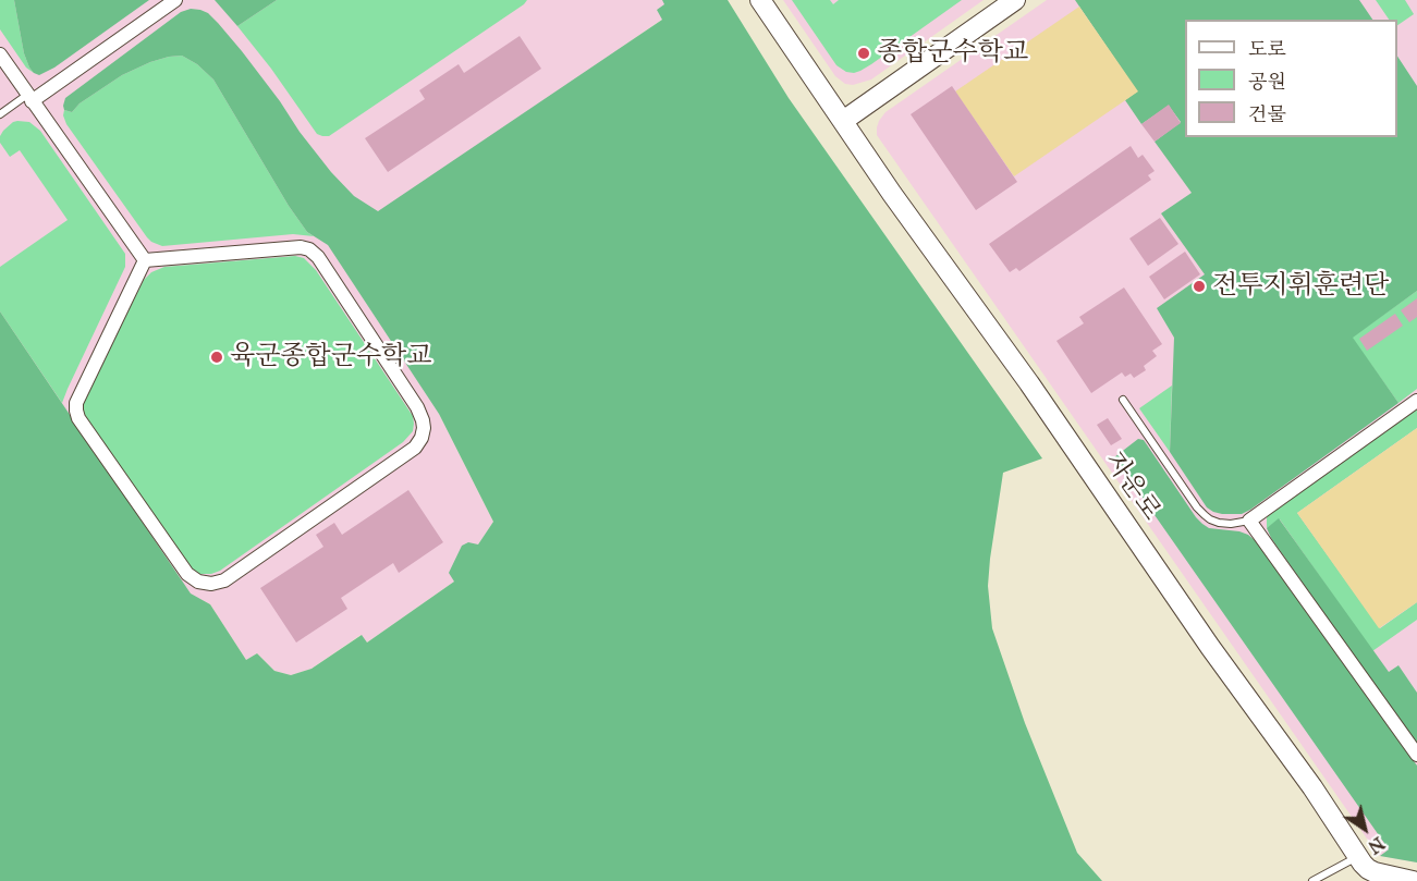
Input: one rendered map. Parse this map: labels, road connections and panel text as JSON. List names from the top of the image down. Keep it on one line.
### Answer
{"streets":{"street":["자운로"]},"places":["종합군수학교","전투지휘훈련단","육군종합군수학교"],"legend":["도로","공원","건물"],"north":"bottom right"}
